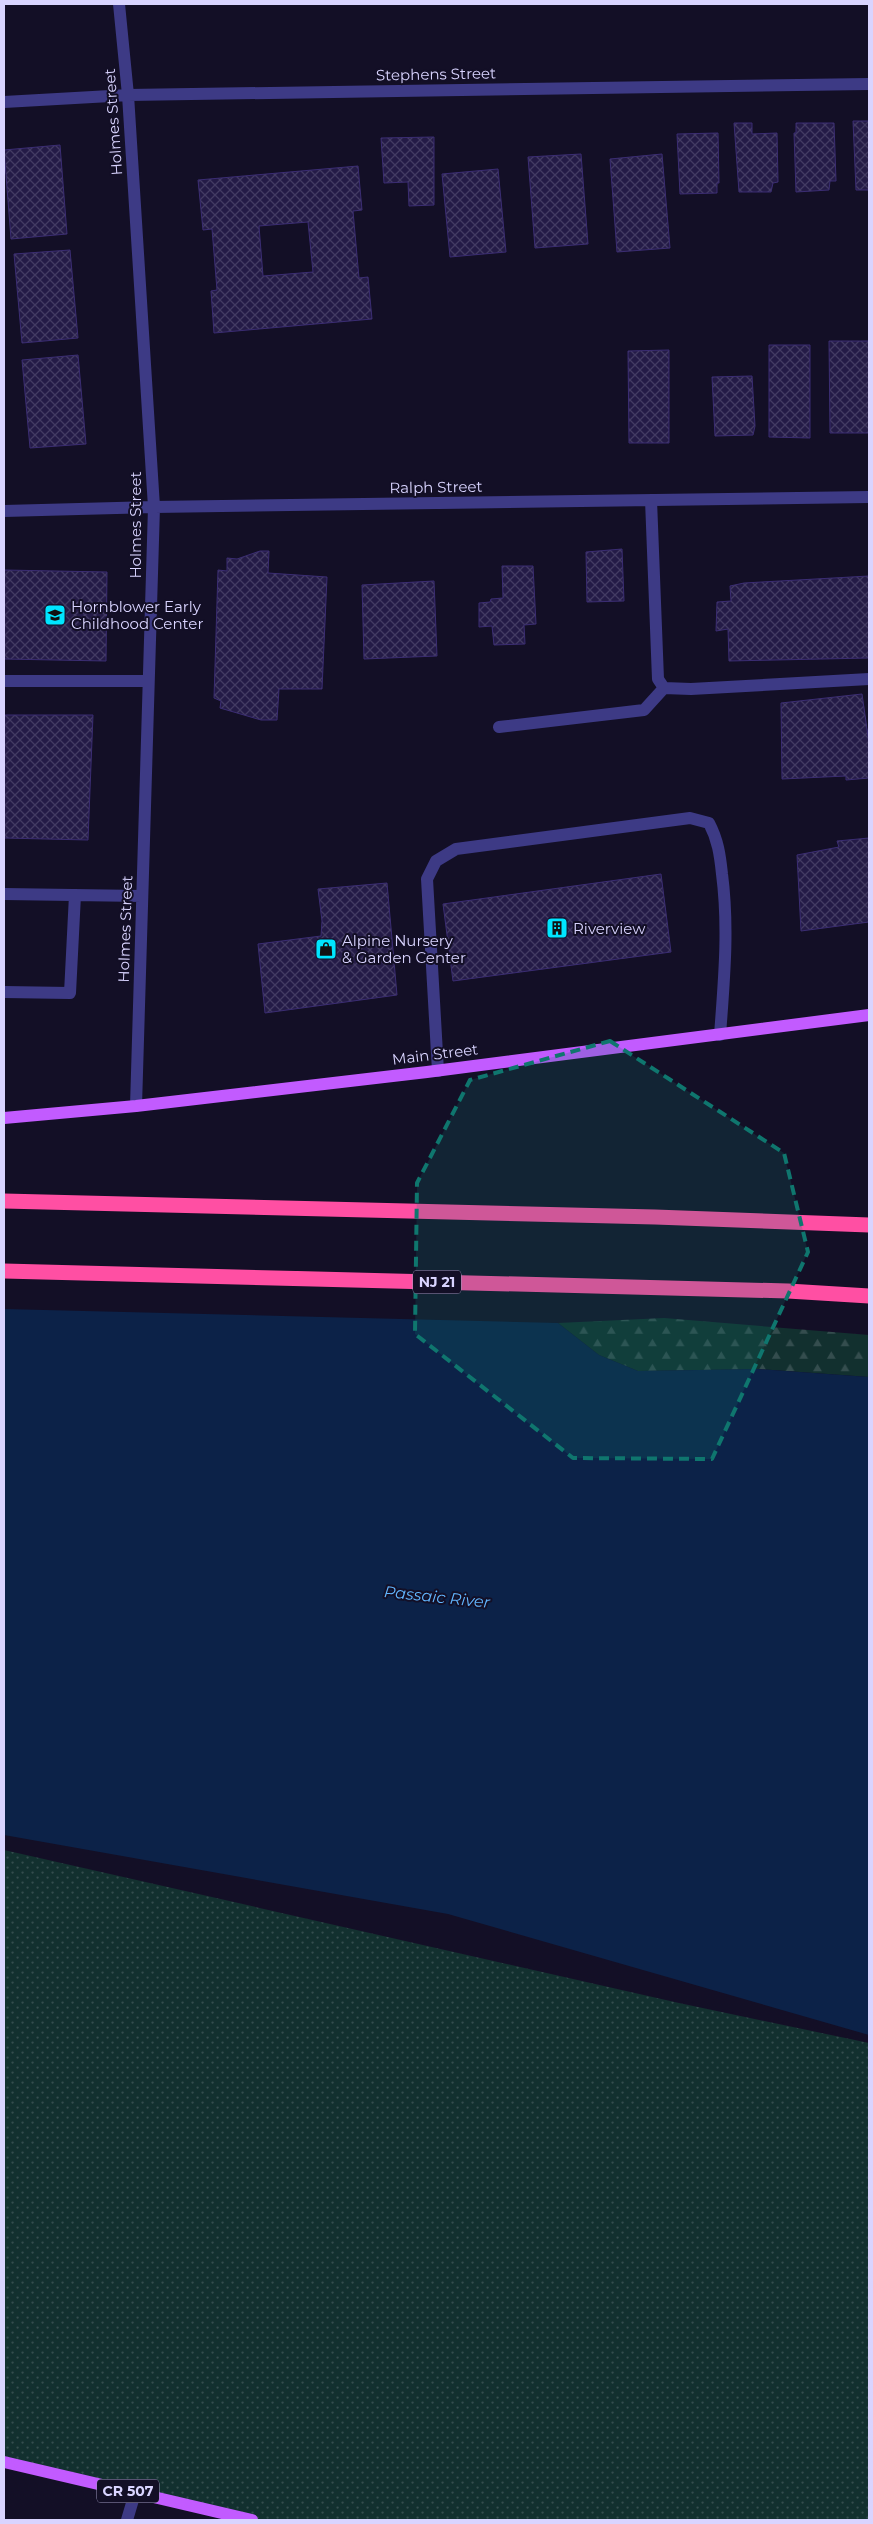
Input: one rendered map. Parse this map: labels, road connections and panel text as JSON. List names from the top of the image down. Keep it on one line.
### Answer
{"streets":{"highway":["NJ 21"],"main road":["Main Street","CR 507"],"street":["Stephens Street","Holmes Street","Ralph Street"]},"crossings":[["Stephens Street","Holmes Street"],["Holmes Street","Ralph Street"],["Holmes Street","Main Street"]],"water":["Passaic River"],"places":{"school or university":["Hornblower Early Childhood Center"],"building":["Riverview"],"shop":["Alpine Nursery & Garden Center"]}}
